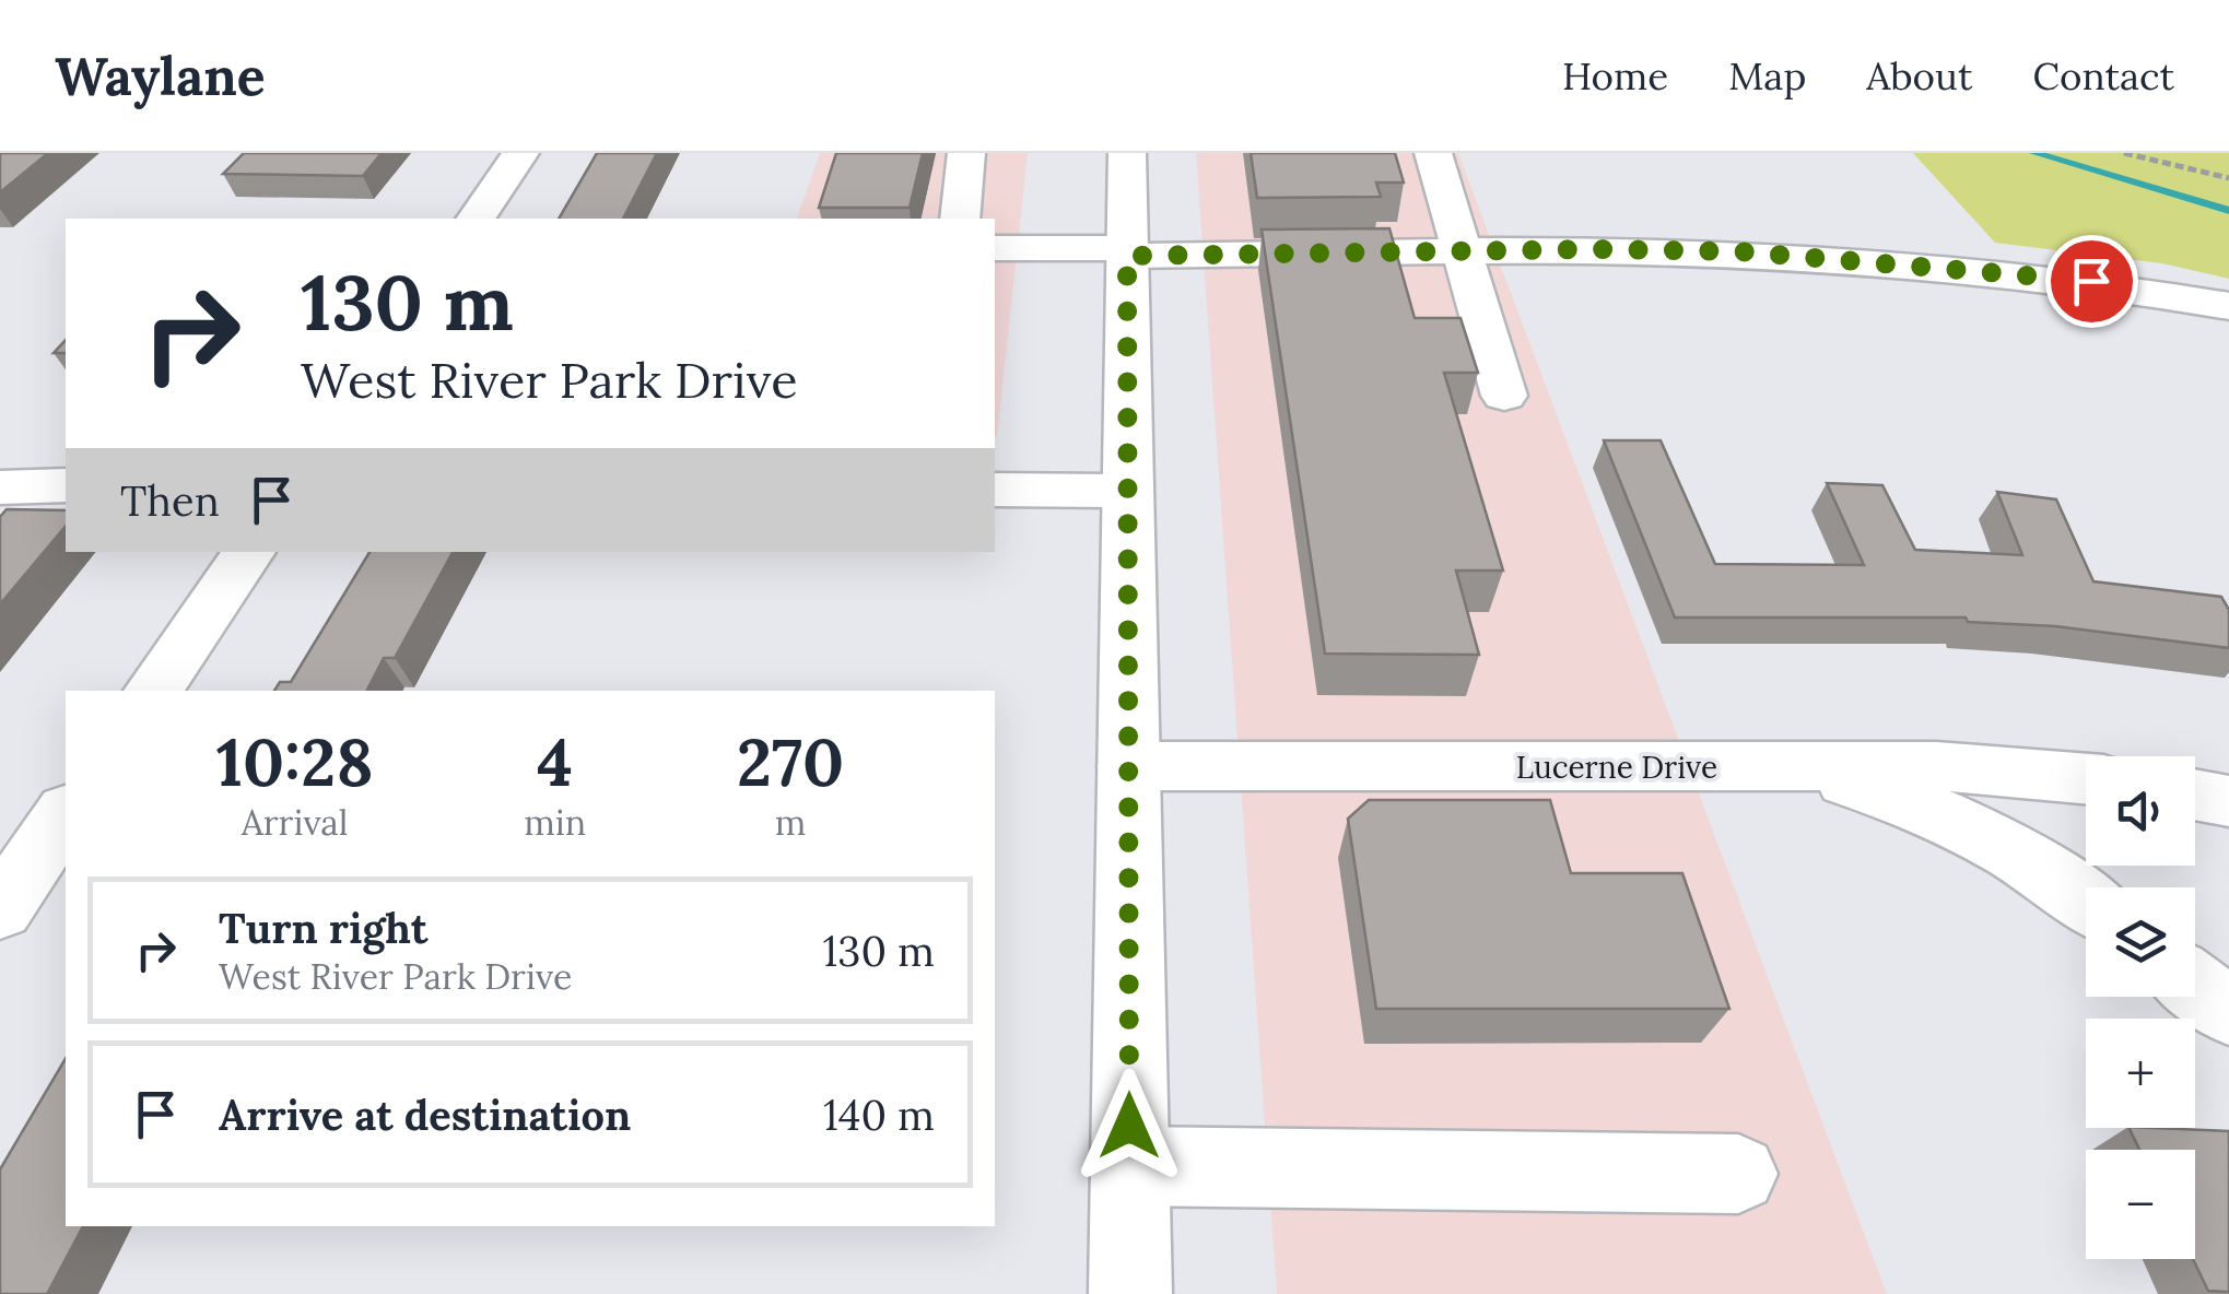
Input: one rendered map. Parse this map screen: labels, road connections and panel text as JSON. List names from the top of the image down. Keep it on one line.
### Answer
{"streets":{"street":["Lucerne Drive"]},"page":{"header":"Waylane","nav":["Home","Map","About","Contact"],"turn":["130 m","West River Park Drive"],"then":"Then","eta":["10:28","Arrival","4","min","270","m"],"map_buttons":["+","−"],"list":[{"name":"Turn right","note":"West River Park Drive","value":"130 m"},{"name":"Arrive at destination","value":"140 m"}]}}
